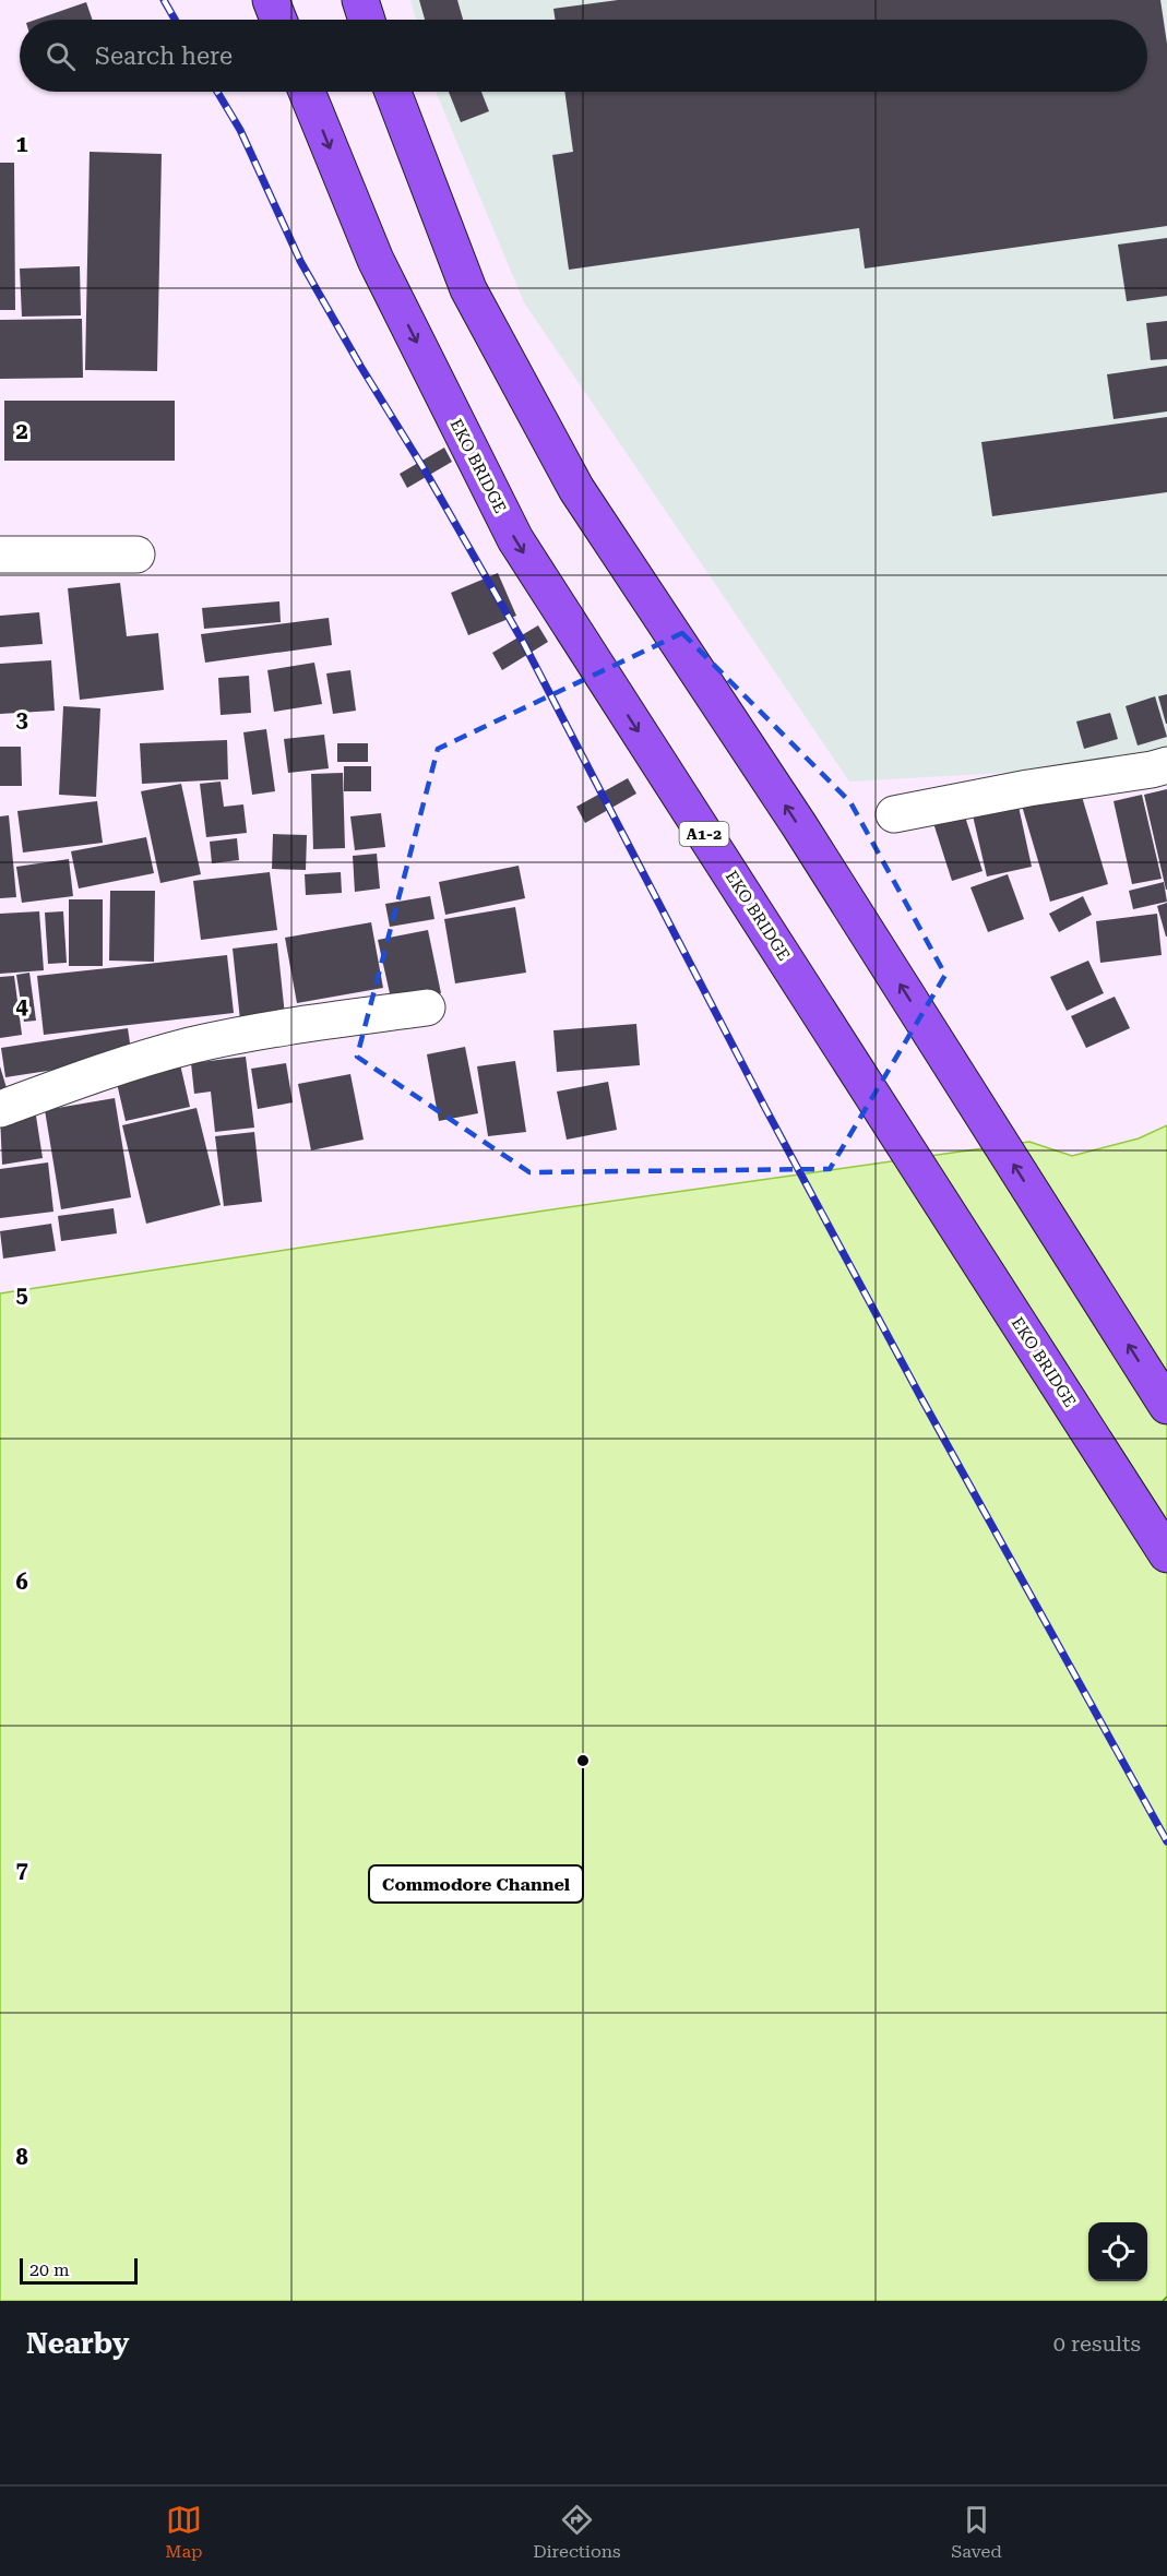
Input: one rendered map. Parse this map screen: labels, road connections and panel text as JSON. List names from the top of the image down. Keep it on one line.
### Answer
{"streets":{"highway":["EKO BRIDGE","A1-2"]},"places":["Commodore Channel"],"scale_bar":"20 m","page":{"search":"Search here","scale":"20 m","heading":["Nearby","0 results"],"nav":["Map","Directions","Saved"]},"grid":{"rows":["1","2","3","4","5","6","7","8"]}}
